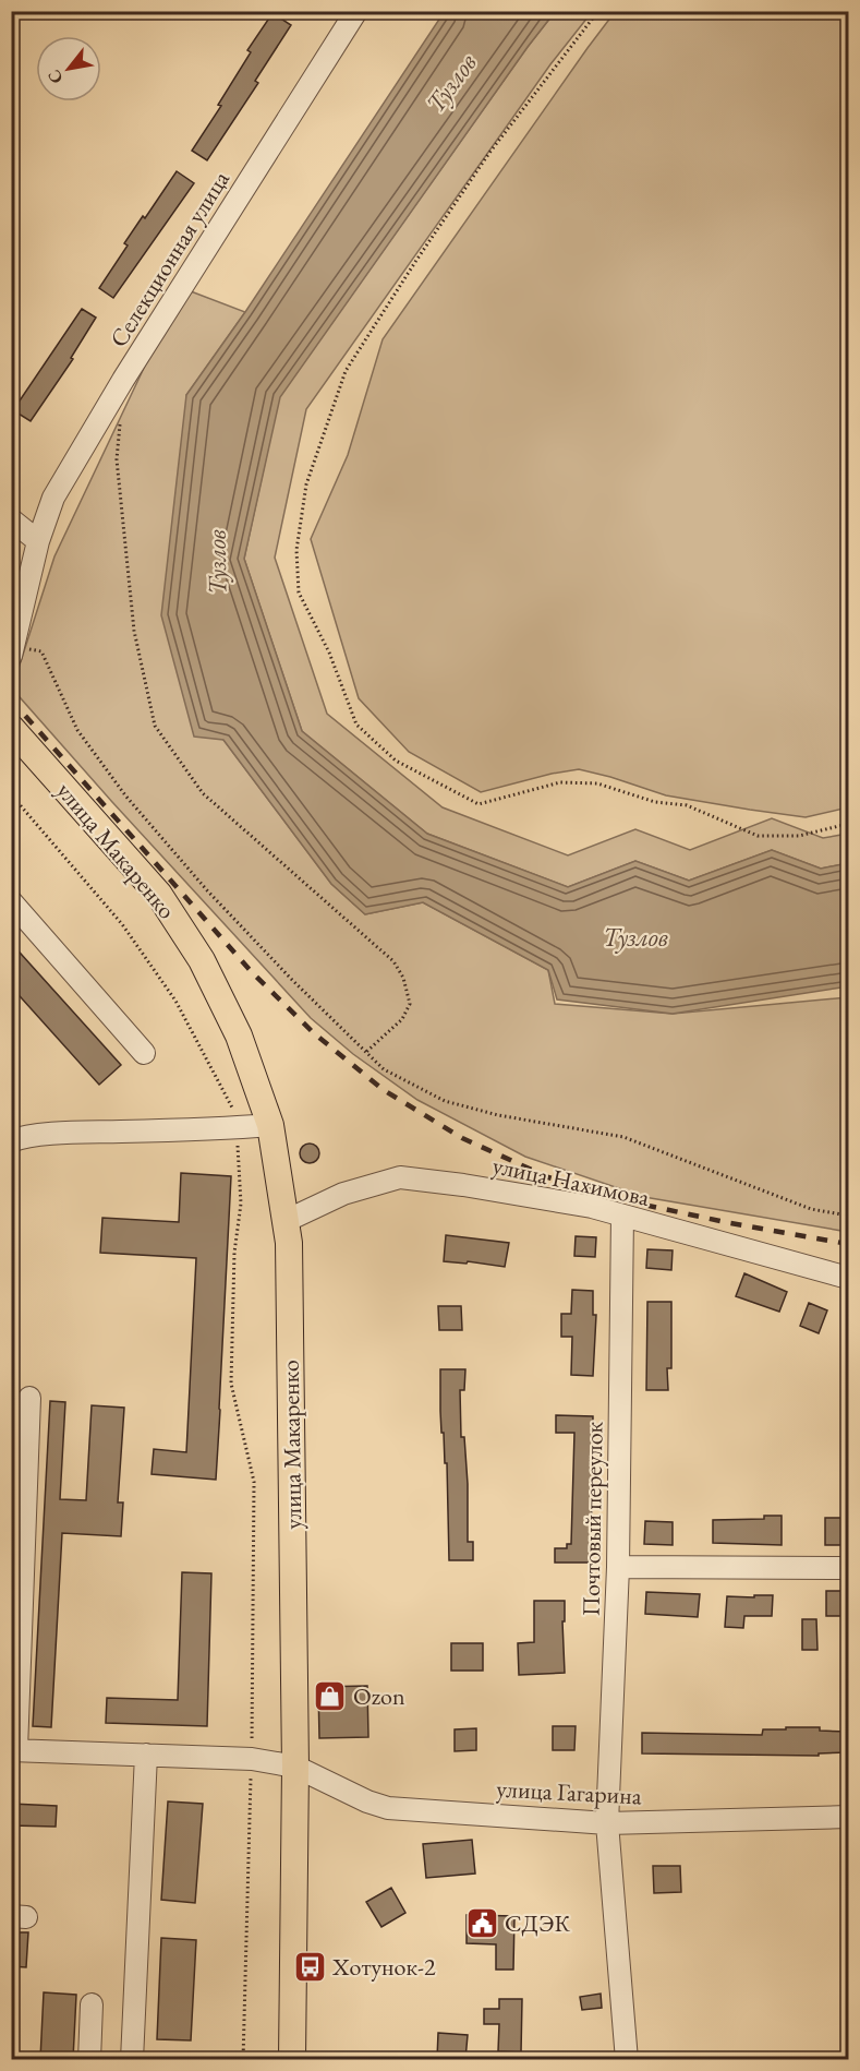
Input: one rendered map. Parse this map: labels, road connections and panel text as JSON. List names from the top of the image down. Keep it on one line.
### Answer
{"streets":{"main road":["улица Макаренко"],"street":["Селекционная улица","улица Нахимова","Почтовый переулок","улица Гагарина"]},"crossings":[["улица Макаренко","улица Нахимова"],["улица Макаренко","улица Гагарина"],["улица Нахимова","Почтовый переулок"],["Почтовый переулок","улица Гагарина"]],"water":["Тузлов"],"places":{"shop":["Ozon"],"public building":["СДЭК"],"bus stop":["Хотунок-2"]},"north":"bottom left"}
